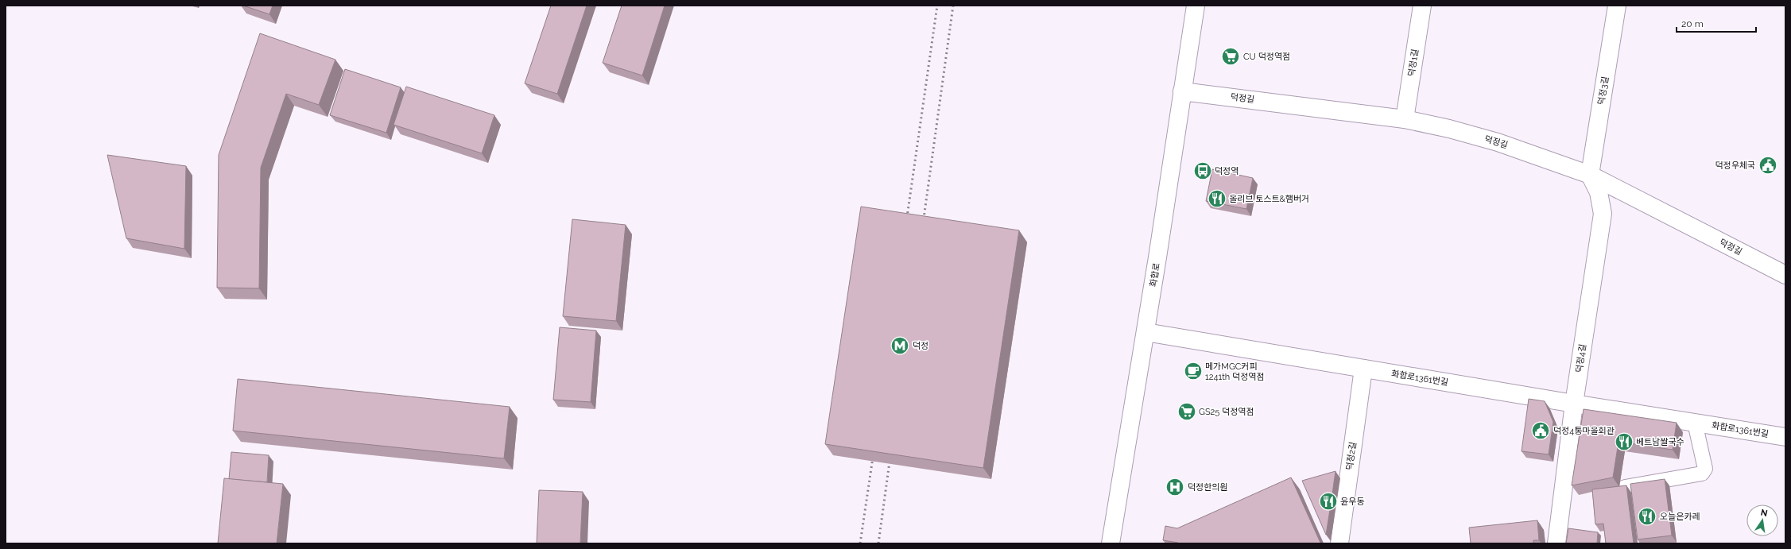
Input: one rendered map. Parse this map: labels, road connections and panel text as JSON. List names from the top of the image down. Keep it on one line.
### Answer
{"streets":{"street":["덕정1길","덕정3길","덕정길","화합로","덕정4길","화합로1361번길","덕정2길"]},"crossings":[["덕정1길","덕정길"],["덕정3길","덕정길"],["덕정3길","덕정4길"],["덕정길","화합로"],["덕정길","덕정4길"],["화합로","화합로1361번길"],["덕정4길","화합로1361번길"],["화합로1361번길","덕정2길"]],"places":{"supermarket":["CU 덕정역점","GS25 덕정역점"],"public building":["덕정우체국","덕정4통마을회관"],"bus stop":["덕정역"],"restaurant":["올리브 토스트&햄버거","베트남쌀국수","윤우동","오늘은카레"],"metro station":["덕정"],"cafe":["메가MGC커피 1241th 덕정역점"],"hospital":["덕정한의원"]},"scale_bar":"20 m","north":"top"}
